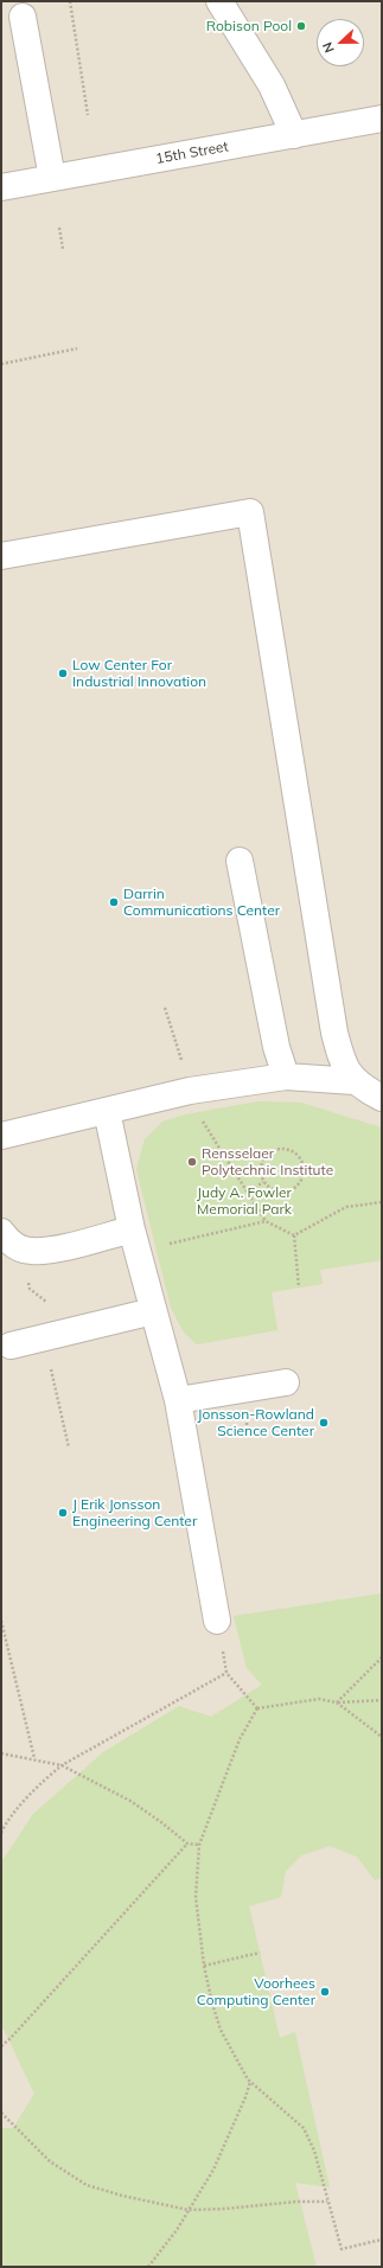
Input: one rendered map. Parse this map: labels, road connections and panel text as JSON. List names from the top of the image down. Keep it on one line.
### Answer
{"streets":{"street":["15th Street"]},"parks":["Judy A. Fowler Memorial Park"],"places":["Robison Pool","Low Center For Industrial Innovation","Darrin Communications Center","Rensselaer Polytechnic Institute","Jonsson-Rowland Science Center","J Erik Jonsson Engineering Center","Voorhees Computing Center"],"north":"left"}
